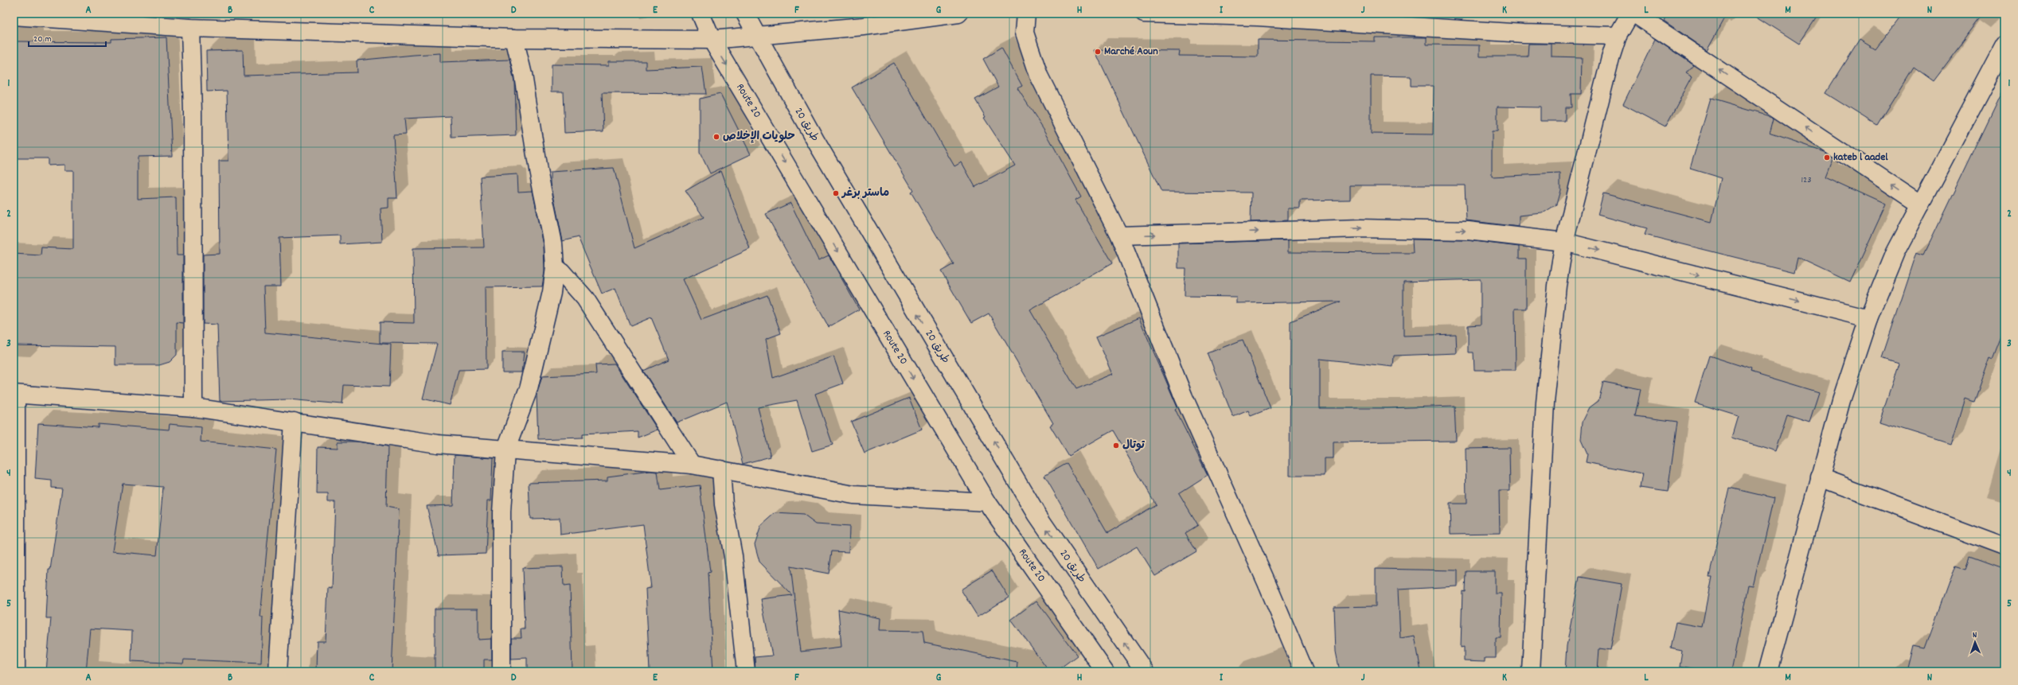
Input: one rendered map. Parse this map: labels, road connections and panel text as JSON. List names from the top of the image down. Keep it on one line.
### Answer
{"streets":{"street":["Route 20","طريق 20"]},"one_way":["Route 20","طريق 20"],"places":["Marché Aoun","حلويات الإخلاص","kateb l aadel","ماستر برغر","توتال"],"house_numbers":["123"],"scale_bar":"20 m","north":"top","grid":{"columns":["A","B","C","D","E","F","G","H","I","J","K","L","M","N"],"rows":["1","2","3","4","5"]}}
